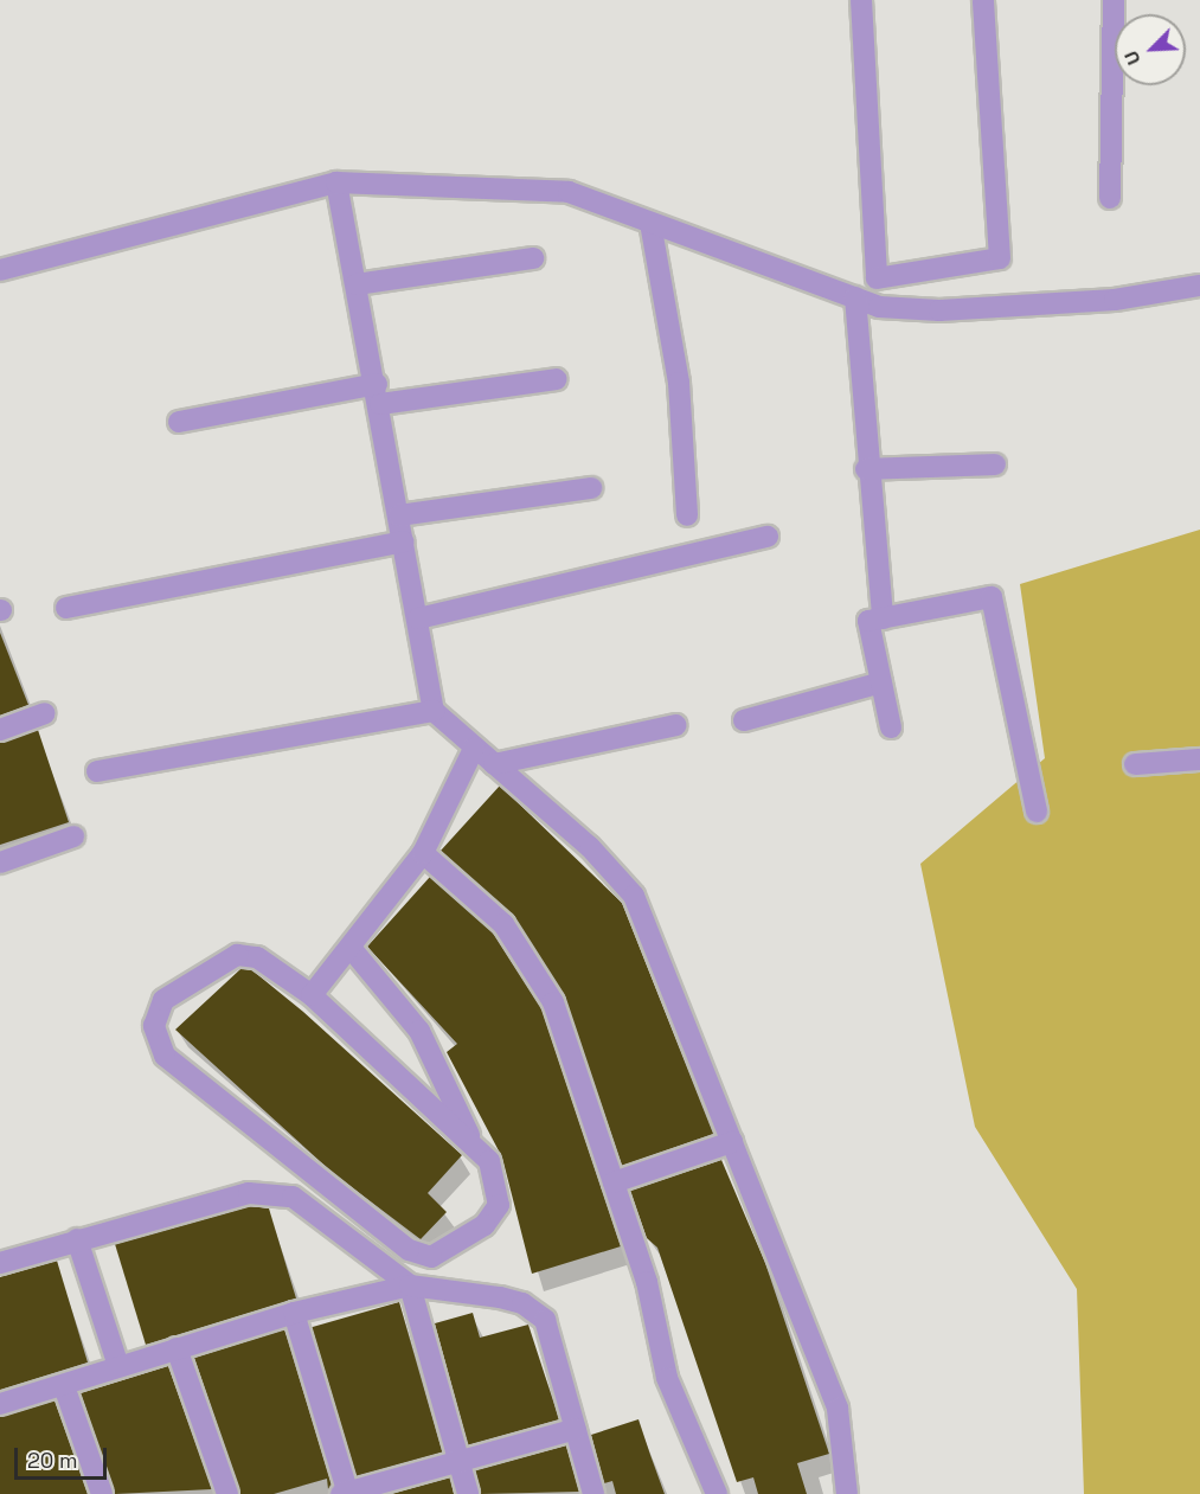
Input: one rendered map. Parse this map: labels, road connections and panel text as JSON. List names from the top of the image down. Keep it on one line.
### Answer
{"scale_bar":"20 m","north":"bottom left"}
